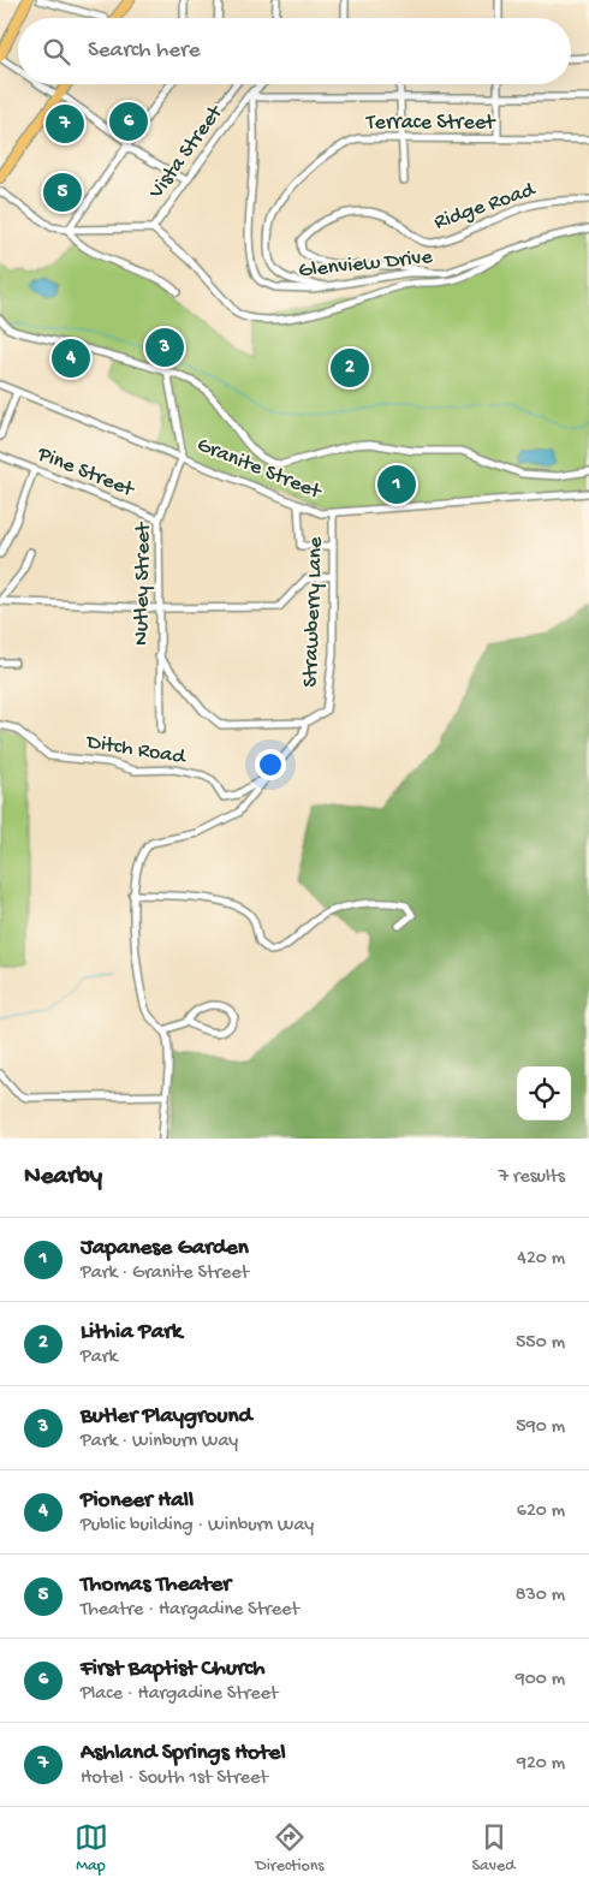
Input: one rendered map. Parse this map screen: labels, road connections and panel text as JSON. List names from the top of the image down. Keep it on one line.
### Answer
{"streets":{"street":["Terrace Street","Vista Street","Ridge Road","Glenview Drive","Granite Street","Pine Street","Nutley Street","Strawberry Lane","Ditch Road"]},"crossings":[["Terrace Street","Glenview Drive"],["Vista Street","Glenview Drive"],["Ridge Road","Glenview Drive"],["Granite Street","Nutley Street"],["Granite Street","Strawberry Lane"],["Pine Street","Nutley Street"],["Strawberry Lane","Ditch Road"]],"page":{"search":"Search here","pins":["6","7","5","3","4","2","1"],"heading":["Nearby","7 results"],"list":[{"mark":"1","name":"Japanese Garden","note":"Park · Granite Street","value":"420 m"},{"mark":"2","name":"Lithia Park","note":"Park","value":"550 m"},{"mark":"3","name":"Butler Playground","note":"Park · Winburn Way","value":"590 m"},{"mark":"4","name":"Pioneer Hall","note":"Public building · Winburn Way","value":"620 m"},{"mark":"5","name":"Thomas Theater","note":"Theatre · Hargadine Street","value":"830 m"},{"mark":"6","name":"First Baptist Church","note":"Place · Hargadine Street","value":"900 m"},{"mark":"7","name":"Ashland Springs Hotel","note":"Hotel · South 1st Street","value":"920 m"}],"nav":["Map","Directions","Saved"]}}
